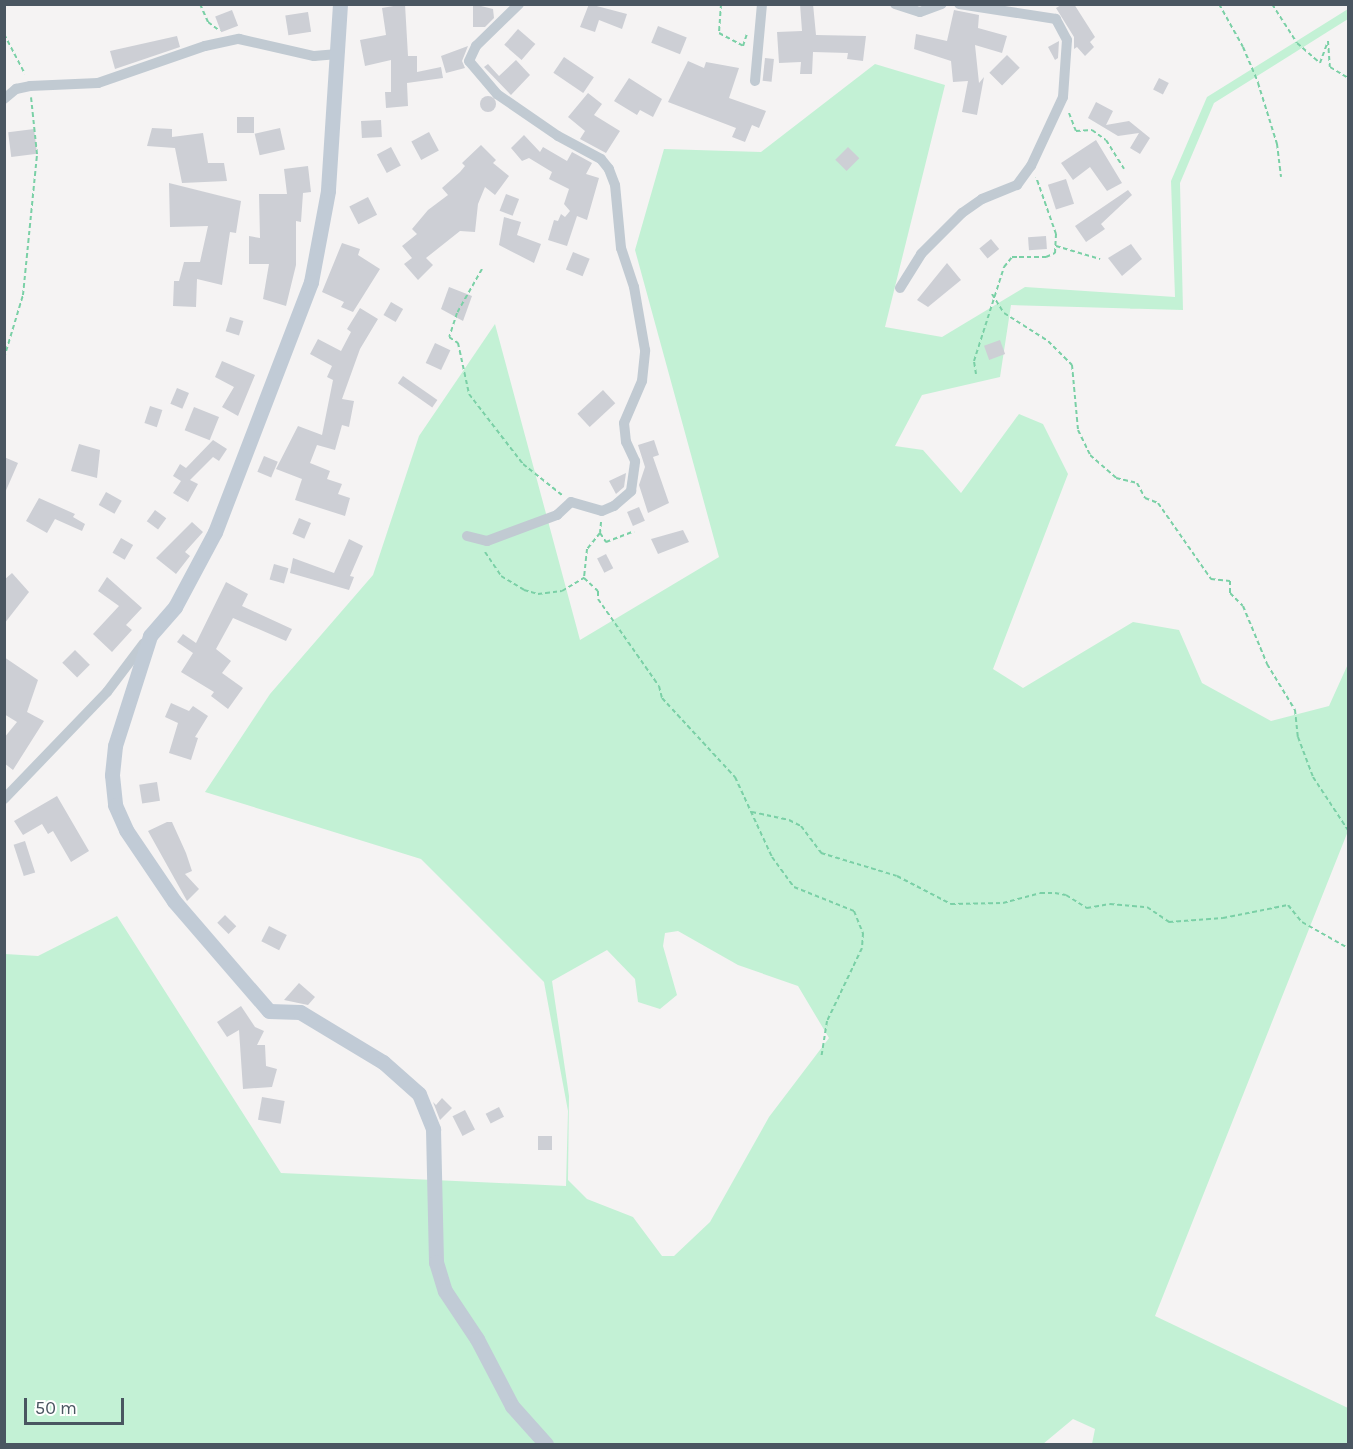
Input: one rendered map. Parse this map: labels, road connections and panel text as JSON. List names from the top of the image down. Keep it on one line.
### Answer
{"scale_bar":"50 m"}
